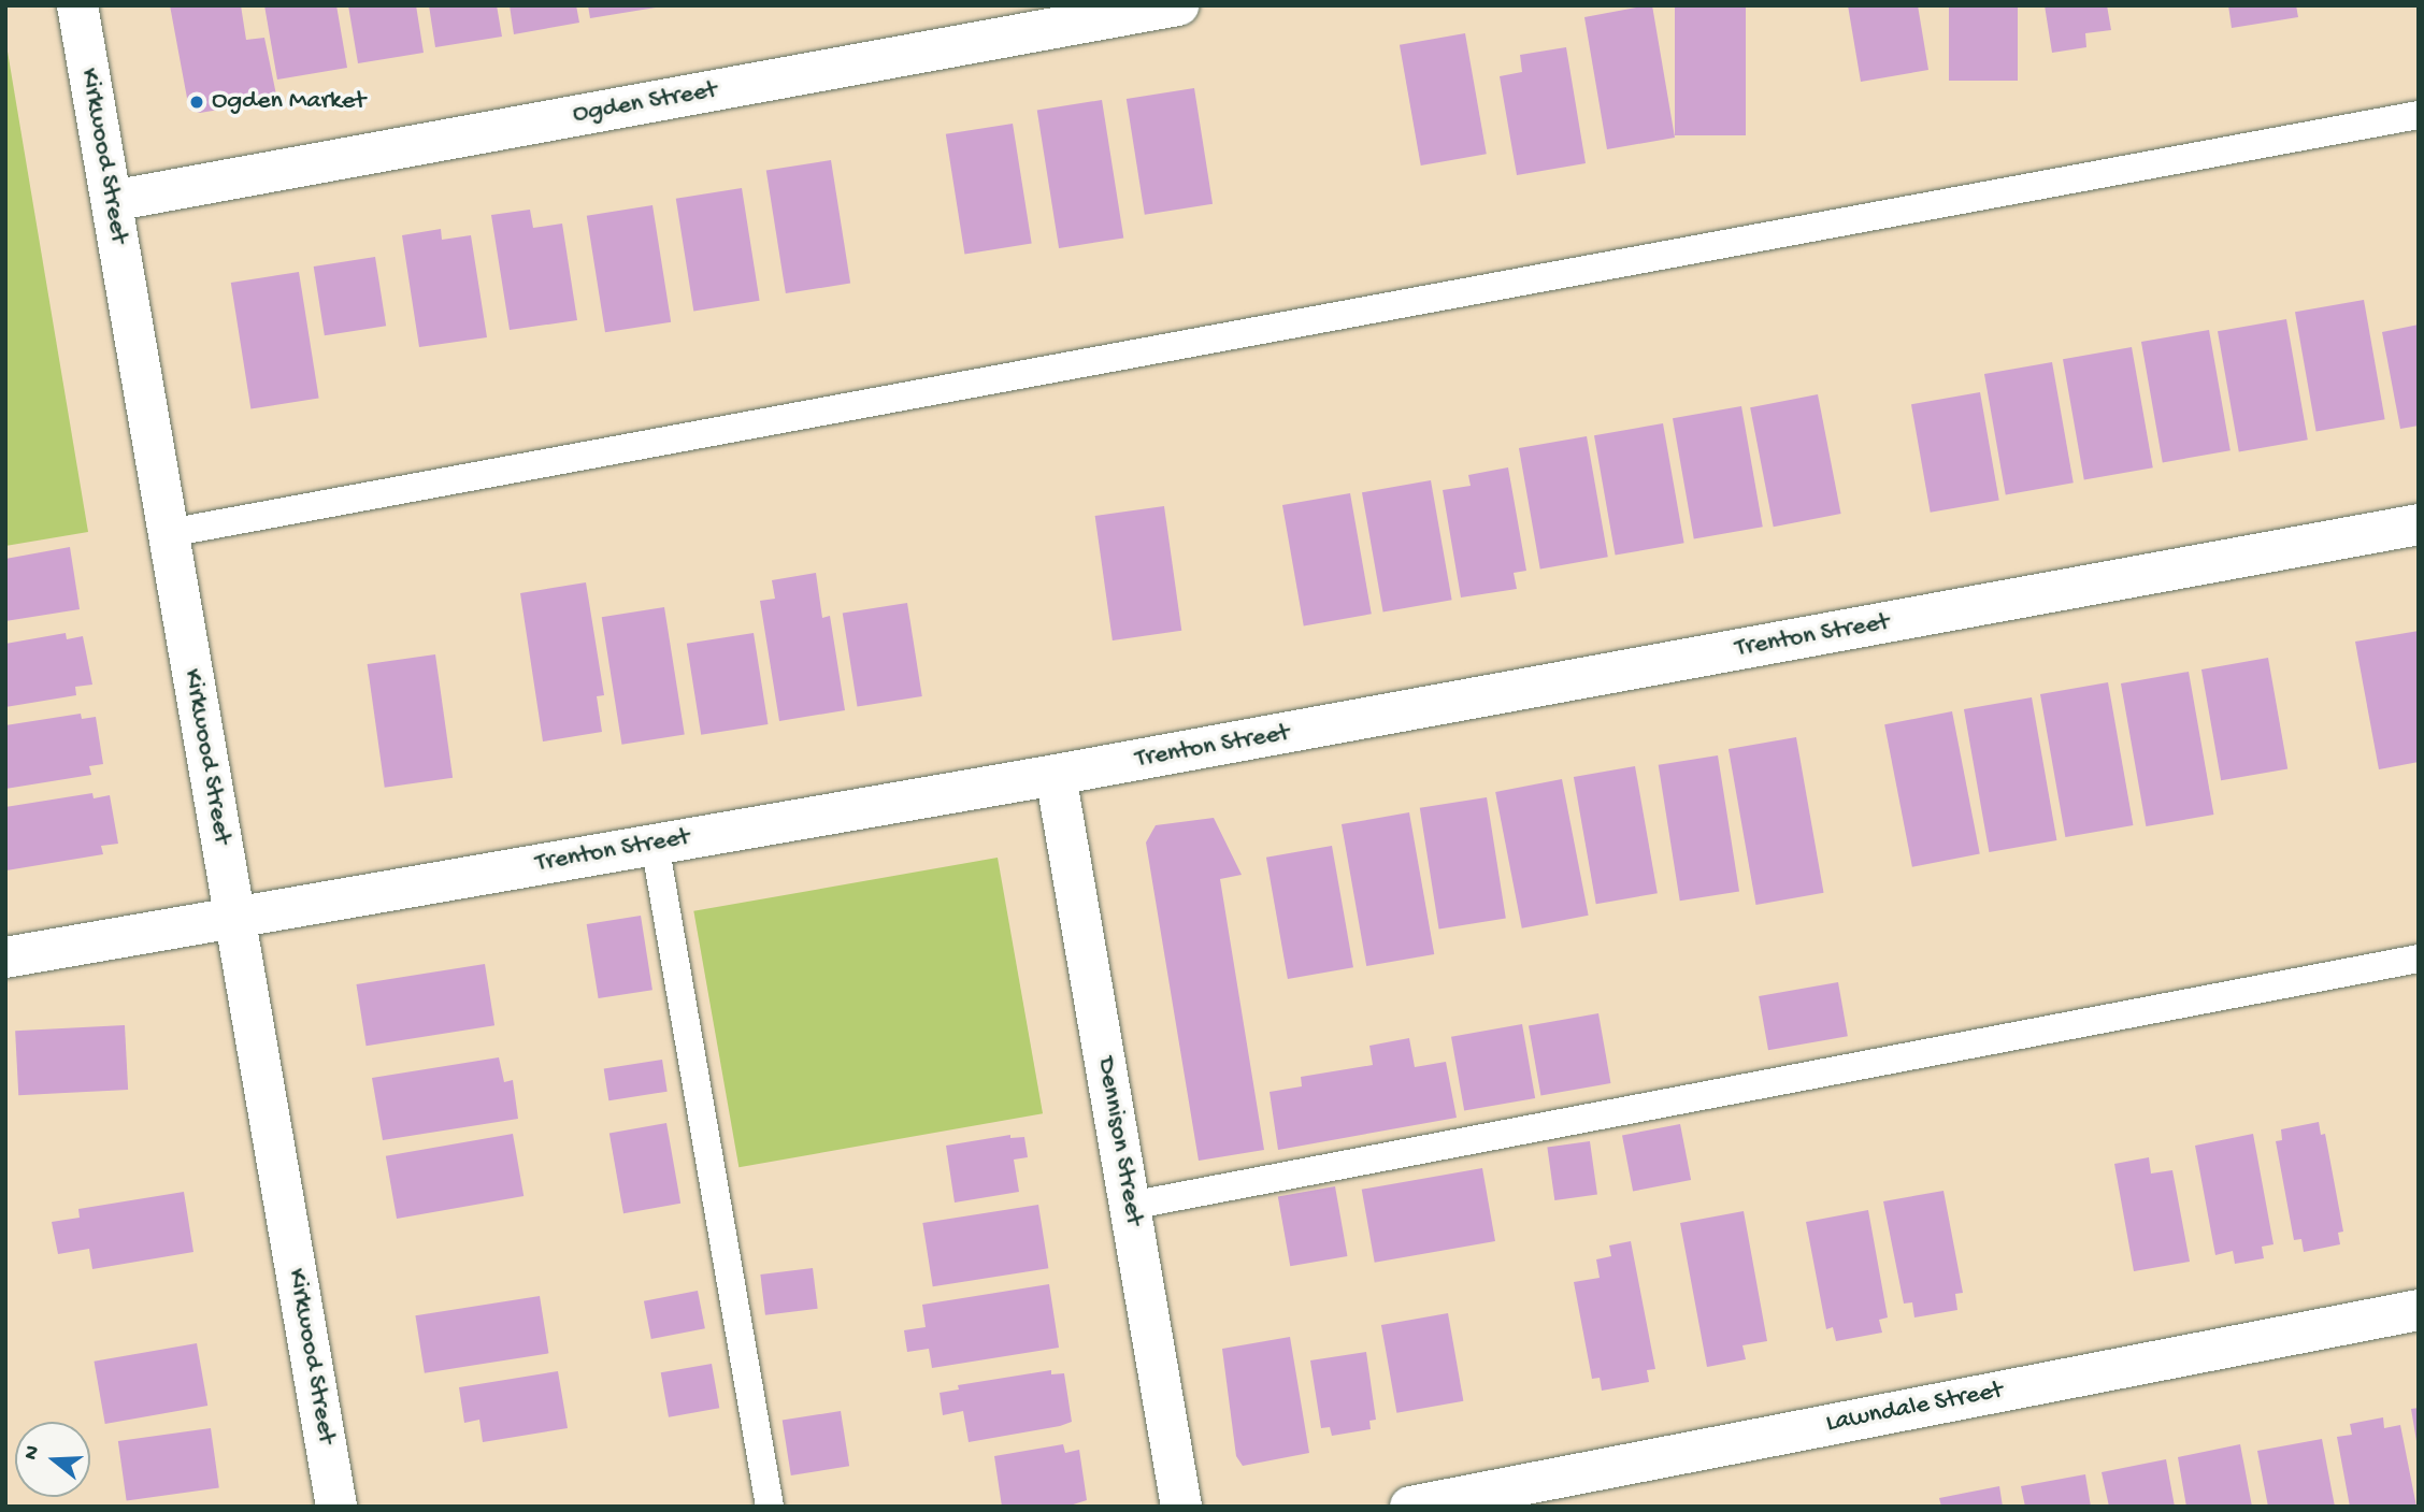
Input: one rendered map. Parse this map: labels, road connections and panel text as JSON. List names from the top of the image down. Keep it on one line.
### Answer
{"streets":{"street":["Ogden Street","Kirkwood Street","Trenton Street","Dennison Street","Lawndale Street"]},"crossings":[["Ogden Street","Kirkwood Street"],["Kirkwood Street","Trenton Street"],["Trenton Street","Dennison Street"]],"places":["Ogden Market"],"north":"left"}
